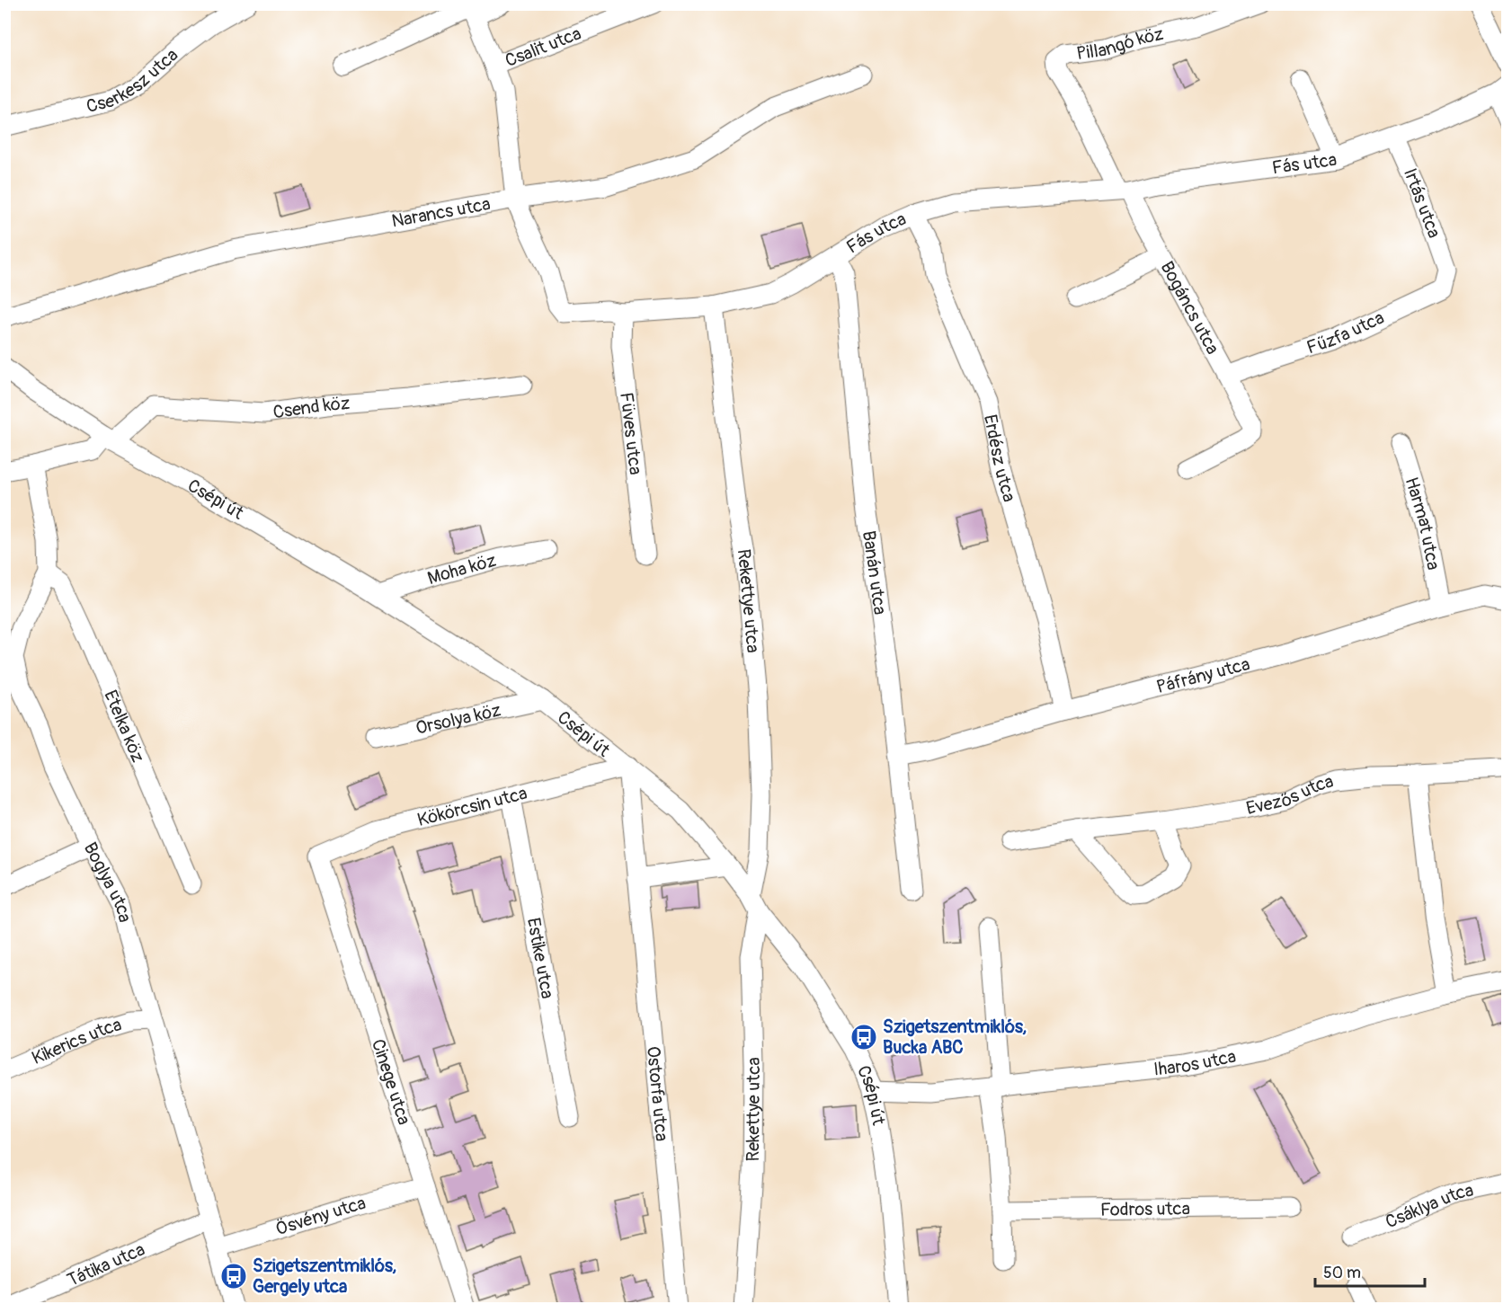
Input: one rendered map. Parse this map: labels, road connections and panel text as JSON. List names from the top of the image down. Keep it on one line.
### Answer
{"streets":{"street":["Pillangó köz","Csalit utca","Cserkesz utca","Fás utca","Irtás utca","Narancs utca","Bogáncs utca","Fűzfa utca","Csend köz","Füves utca","Erdész utca","Csépi út","Harmat utca","Moha köz","Banán utca","Rekettye utca","Páfrány utca","Orsolya köz","Etelka köz","Evezős utca","Kökörcsin utca","Boglya utca","Estike utca","Kikerics utca","Iharos utca","Cinege utca","Ostorfa utca","Csáklya utca","Fodros utca","Ösvény utca","Tátika utca"]},"crossings":[["Pillangó köz","Fás utca"],["Pillangó köz","Bogáncs utca"],["Csalit utca","Fás utca"],["Fás utca","Irtás utca"],["Fás utca","Narancs utca"],["Fás utca","Bogáncs utca"],["Fás utca","Füves utca"],["Fás utca","Erdész utca"],["Fás utca","Banán utca"],["Fás utca","Rekettye utca"],["Irtás utca","Fűzfa utca"],["Bogáncs utca","Fűzfa utca"],["Csend köz","Csépi út"],["Csend köz","Boglya utca"],["Erdész utca","Páfrány utca"],["Csépi út","Moha köz"],["Csépi út","Rekettye utca"],["Csépi út","Orsolya köz"],["Csépi út","Kökörcsin utca"],["Csépi út","Iharos utca"],["Csépi út","Ostorfa utca"],["Harmat utca","Páfrány utca"],["Banán utca","Páfrány utca"],["Etelka köz","Boglya utca"],["Kökörcsin utca","Estike utca"],["Kökörcsin utca","Cinege utca"],["Kökörcsin utca","Ostorfa utca"],["Boglya utca","Kikerics utca"],["Boglya utca","Ösvény utca"],["Boglya utca","Tátika utca"],["Cinege utca","Ösvény utca"]],"places":{"bus stop":["Szigetszentmiklós, Bucka ABC","Szigetszentmiklós, Gergely utca"]},"scale_bar":"50 m"}
